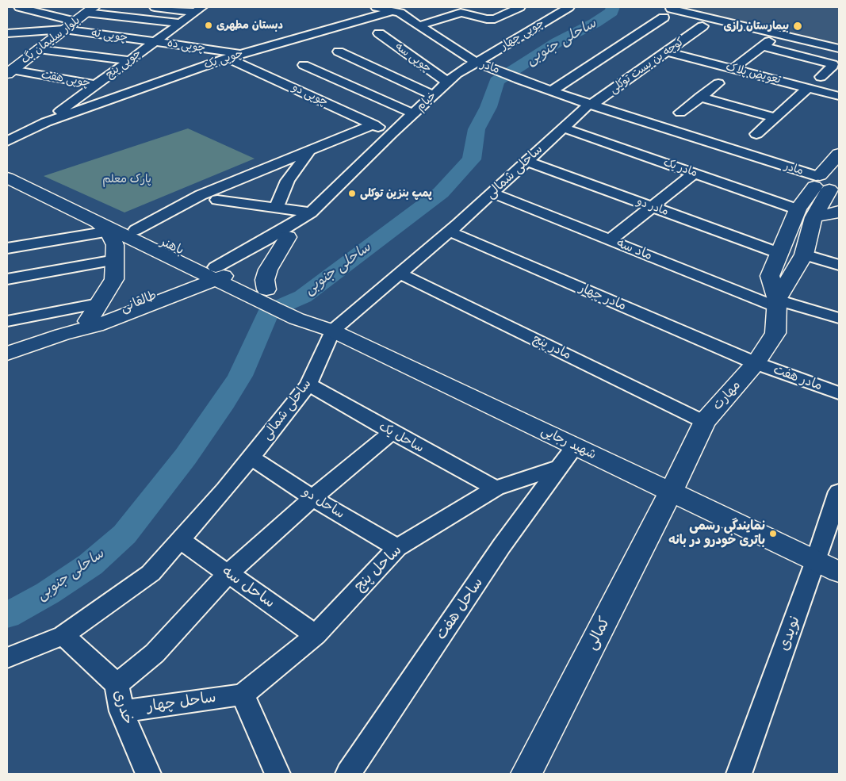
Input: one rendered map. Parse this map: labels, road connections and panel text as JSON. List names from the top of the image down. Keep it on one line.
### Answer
{"streets":{"main road":["بلوار سلیمان بگ","باهنر","طالقانی","مهارت","شهید رجایی","کمالی"],"street":["چوپی چهار","چوپی نه","چوپی ده","چوپی سه","چوپی یک","چوپی پنج","کوچه بن بست توکلی","مادر","تعویض پلاک","چوپی هفت","چوپی دو","خیام","مادر یک","ساحلی شمالی","مادر دو","ماد سه","مادر چهار","مادر پنج","مادر هفت","ساحل یک","ساحل دو","ساحل پنج","ساحل سه","ساحل هفت","نویدی","ساحل چهار","خدری"]},"crossings":[["چوپی چهار","مادر"],["چوپی چهار","خیام"],["چوپی نه","بلوار سلیمان بگ"],["چوپی نه","چوپی ده"],["چوپی نه","چوپی پنج"],["بلوار سلیمان بگ","چوپی هفت"],["چوپی ده","چوپی یک"],["چوپی ده","چوپی پنج"],["چوپی سه","خیام"],["چوپی یک","چوپی پنج"],["چوپی یک","چوپی دو"],["چوپی پنج","چوپی هفت"],["کوچه بن بست توکلی","مادر"],["کوچه بن بست توکلی","تعویض پلاک"],["کوچه بن بست توکلی","ساحلی شمالی"],["مادر","خیام"],["مادر","ساحلی شمالی"],["مادر","مهارت"],["چوپی دو","خیام"],["خیام","باهنر"],["خیام","طالقانی"],["مادر یک","ساحلی شمالی"],["مادر یک","مهارت"],["ساحلی شمالی","مادر دو"],["ساحلی شمالی","ماد سه"],["ساحلی شمالی","مادر چهار"],["ساحلی شمالی","مادر پنج"],["ساحلی شمالی","ساحل یک"],["ساحلی شمالی","شهید رجایی"],["ساحلی شمالی","ساحل دو"],["ساحلی شمالی","ساحل سه"],["ساحلی شمالی","خدری"],["مادر دو","مهارت"],["باهنر","طالقانی"],["باهنر","شهید رجایی"],["ماد سه","مهارت"],["مادر چهار","مادر هفت"],["مادر چهار","مهارت"],["مادر پنج","مهارت"],["مادر هفت","مهارت"],["مهارت","شهید رجایی"],["مهارت","کمالی"],["ساحل یک","ساحل پنج"],["شهید رجایی","ساحل هفت"],["شهید رجایی","کمالی"],["شهید رجایی","نویدی"],["ساحل دو","ساحل پنج"],["ساحل پنج","ساحل سه"],["ساحل پنج","ساحل هفت"],["ساحل پنج","ساحل چهار"],["ساحل چهار","خدری"]],"water":["ساحلی جنوبی"],"parks":["پارک معلم"],"places":["دبستان مطهری","بیمارستان رازی","پمپ بنزین توکلی","نمایندگی رسمی باتری خودرو در بانه"]}
